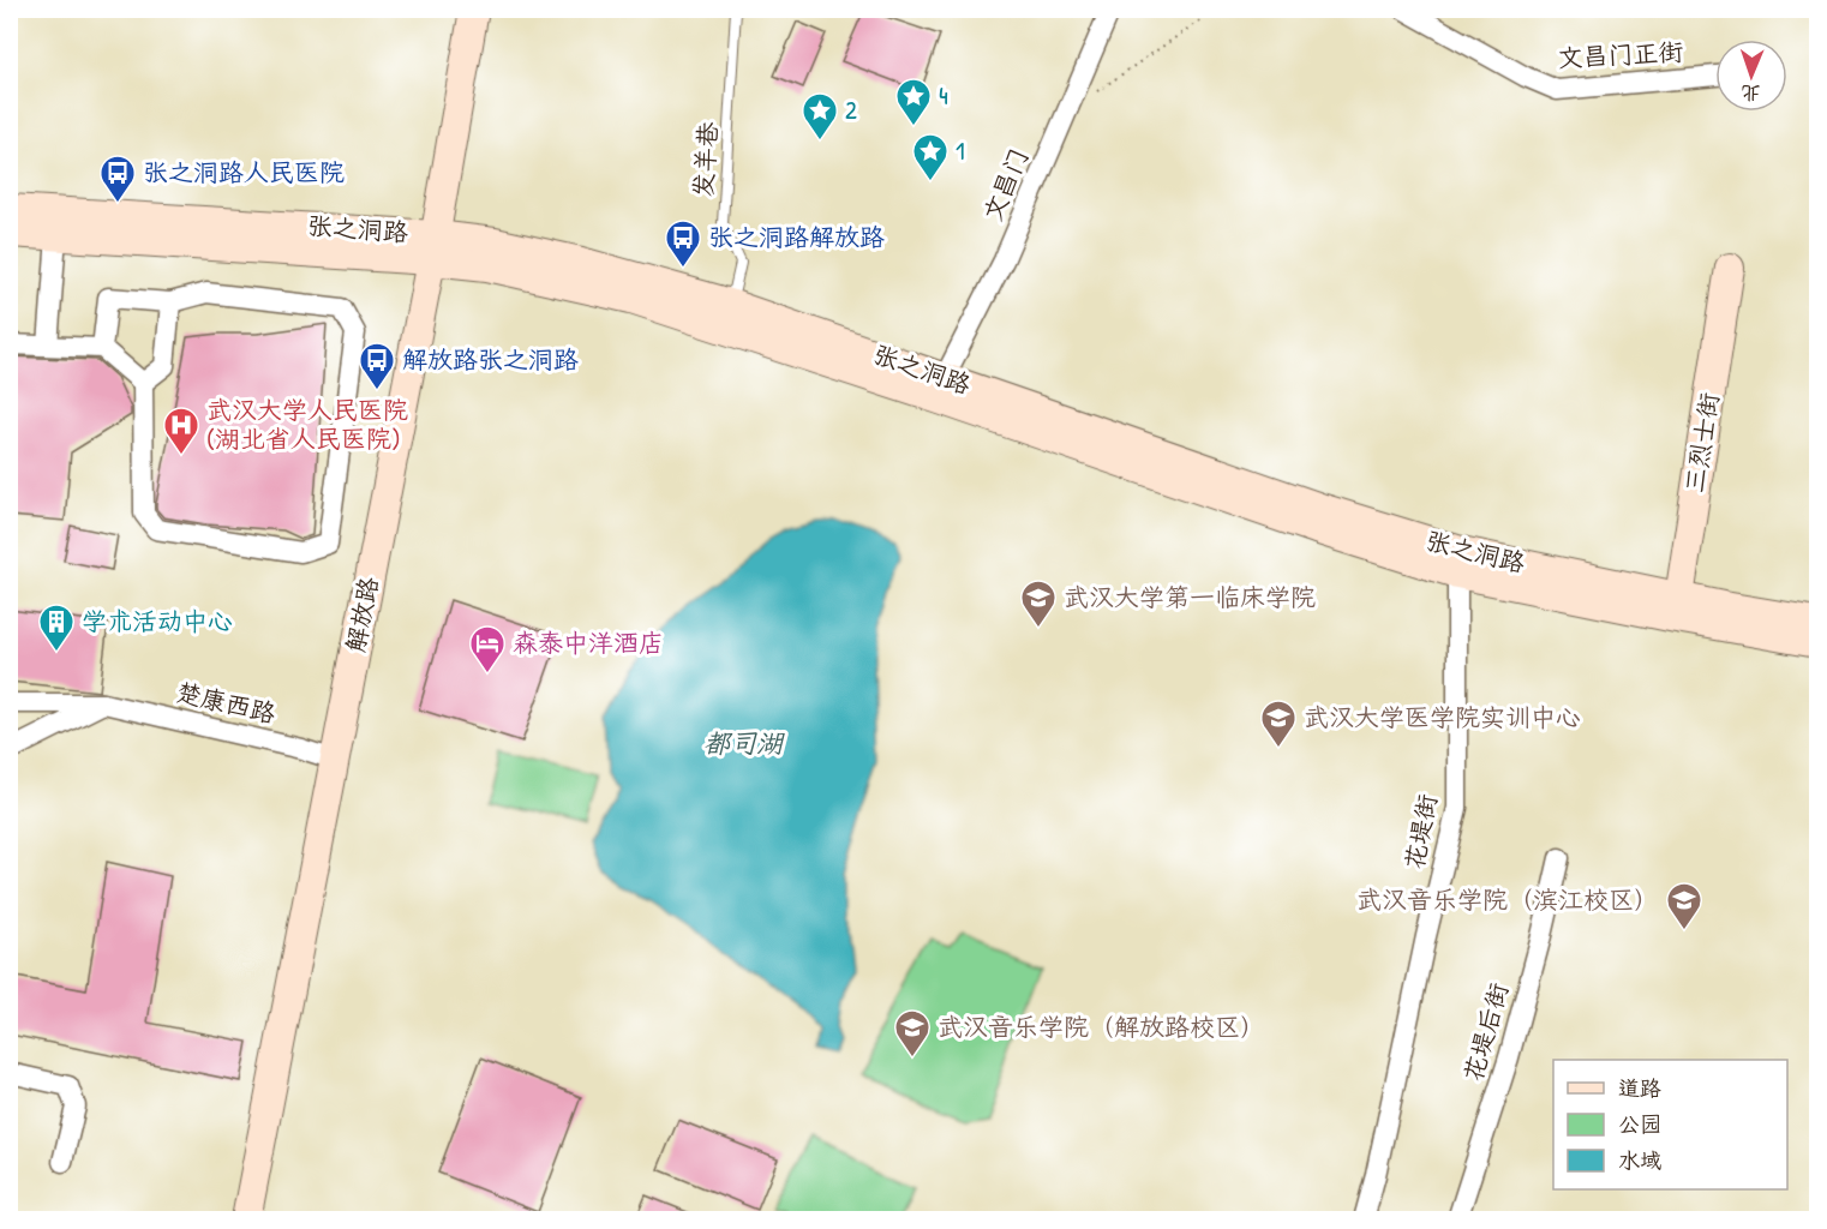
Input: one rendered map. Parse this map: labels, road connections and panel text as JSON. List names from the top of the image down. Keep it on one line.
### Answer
{"streets":{"main road":["张之洞路","三烈士街","解放路"],"street":["文昌门正街","文昌门","楚康西路","花堤街","花堤后街"],"lane":["发羊巷"]},"crossings":[["发羊巷","张之洞路"],["文昌门","张之洞路"],["张之洞路","三烈士街"],["张之洞路","解放路"],["张之洞路","花堤街"],["解放路","楚康西路"]],"water":["都司湖"],"places":{"place":["4","2","1"],"bus stop":["张之洞路人民医院","张之洞路解放路","解放路张之洞路"],"hospital":["武汉大学人民医院 (湖北省人民医院)"],"school or university":["武汉大学第一临床学院","武汉大学医学院实训中心","武汉音乐学院（滨江校区）","武汉音乐学院（解放路校区）"],"building":["学术活动中心"],"hotel":["森泰中洋酒店"]},"legend":["道路","公园","水域"],"north":"bottom"}
